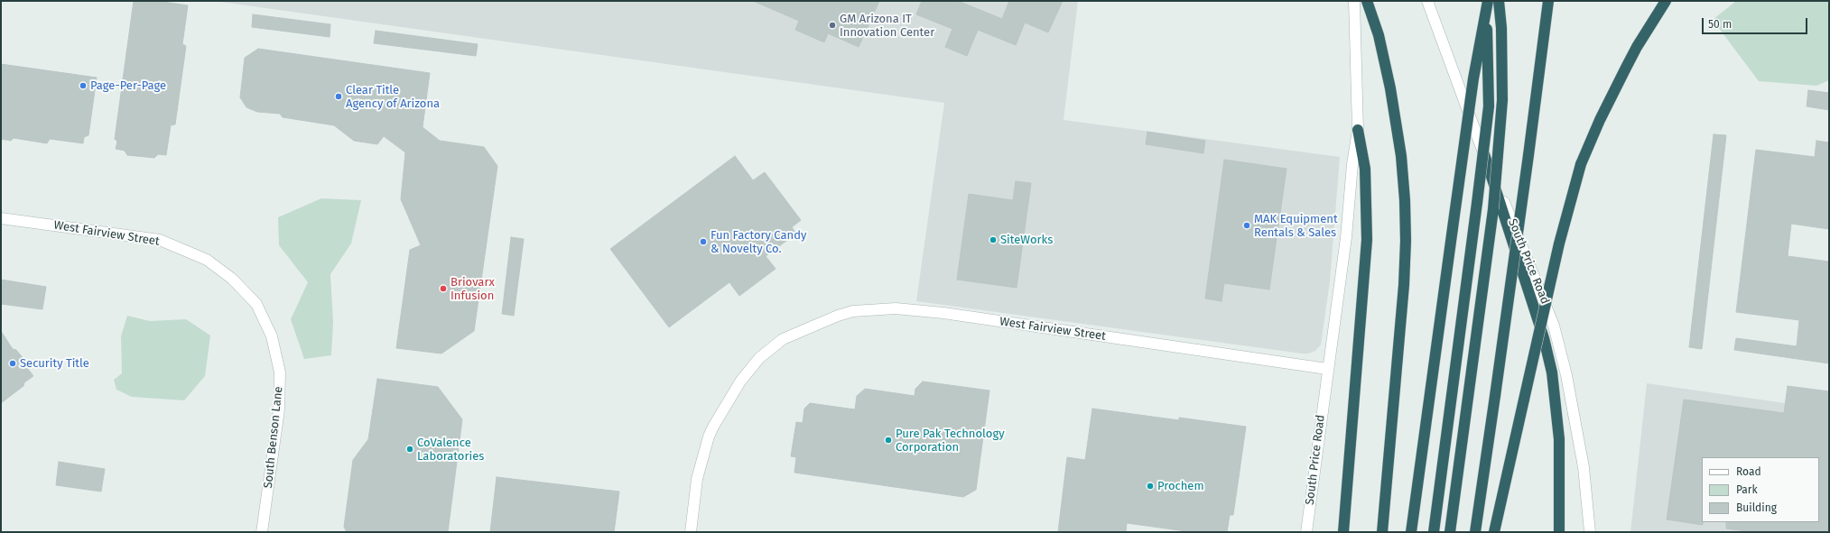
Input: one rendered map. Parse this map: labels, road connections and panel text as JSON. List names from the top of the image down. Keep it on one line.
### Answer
{"streets":{"street":["West Fairview Street","South Price Road","South Benson Lane"]},"crossings":[["West Fairview Street","South Price Road"],["West Fairview Street","South Benson Lane"]],"places":["GM Arizona IT Innovation Center","Page-Per-Page","Clear Title Agency of Arizona","MAK Equipment Rentals & Sales","SiteWorks","Fun Factory Candy & Novelty Co.","Briovarx Infusion","Security Title","Pure Pak Technology Corporation","CoValence Laboratories","Prochem"],"legend":["Road","Park","Building"],"scale_bar":"50 m"}
